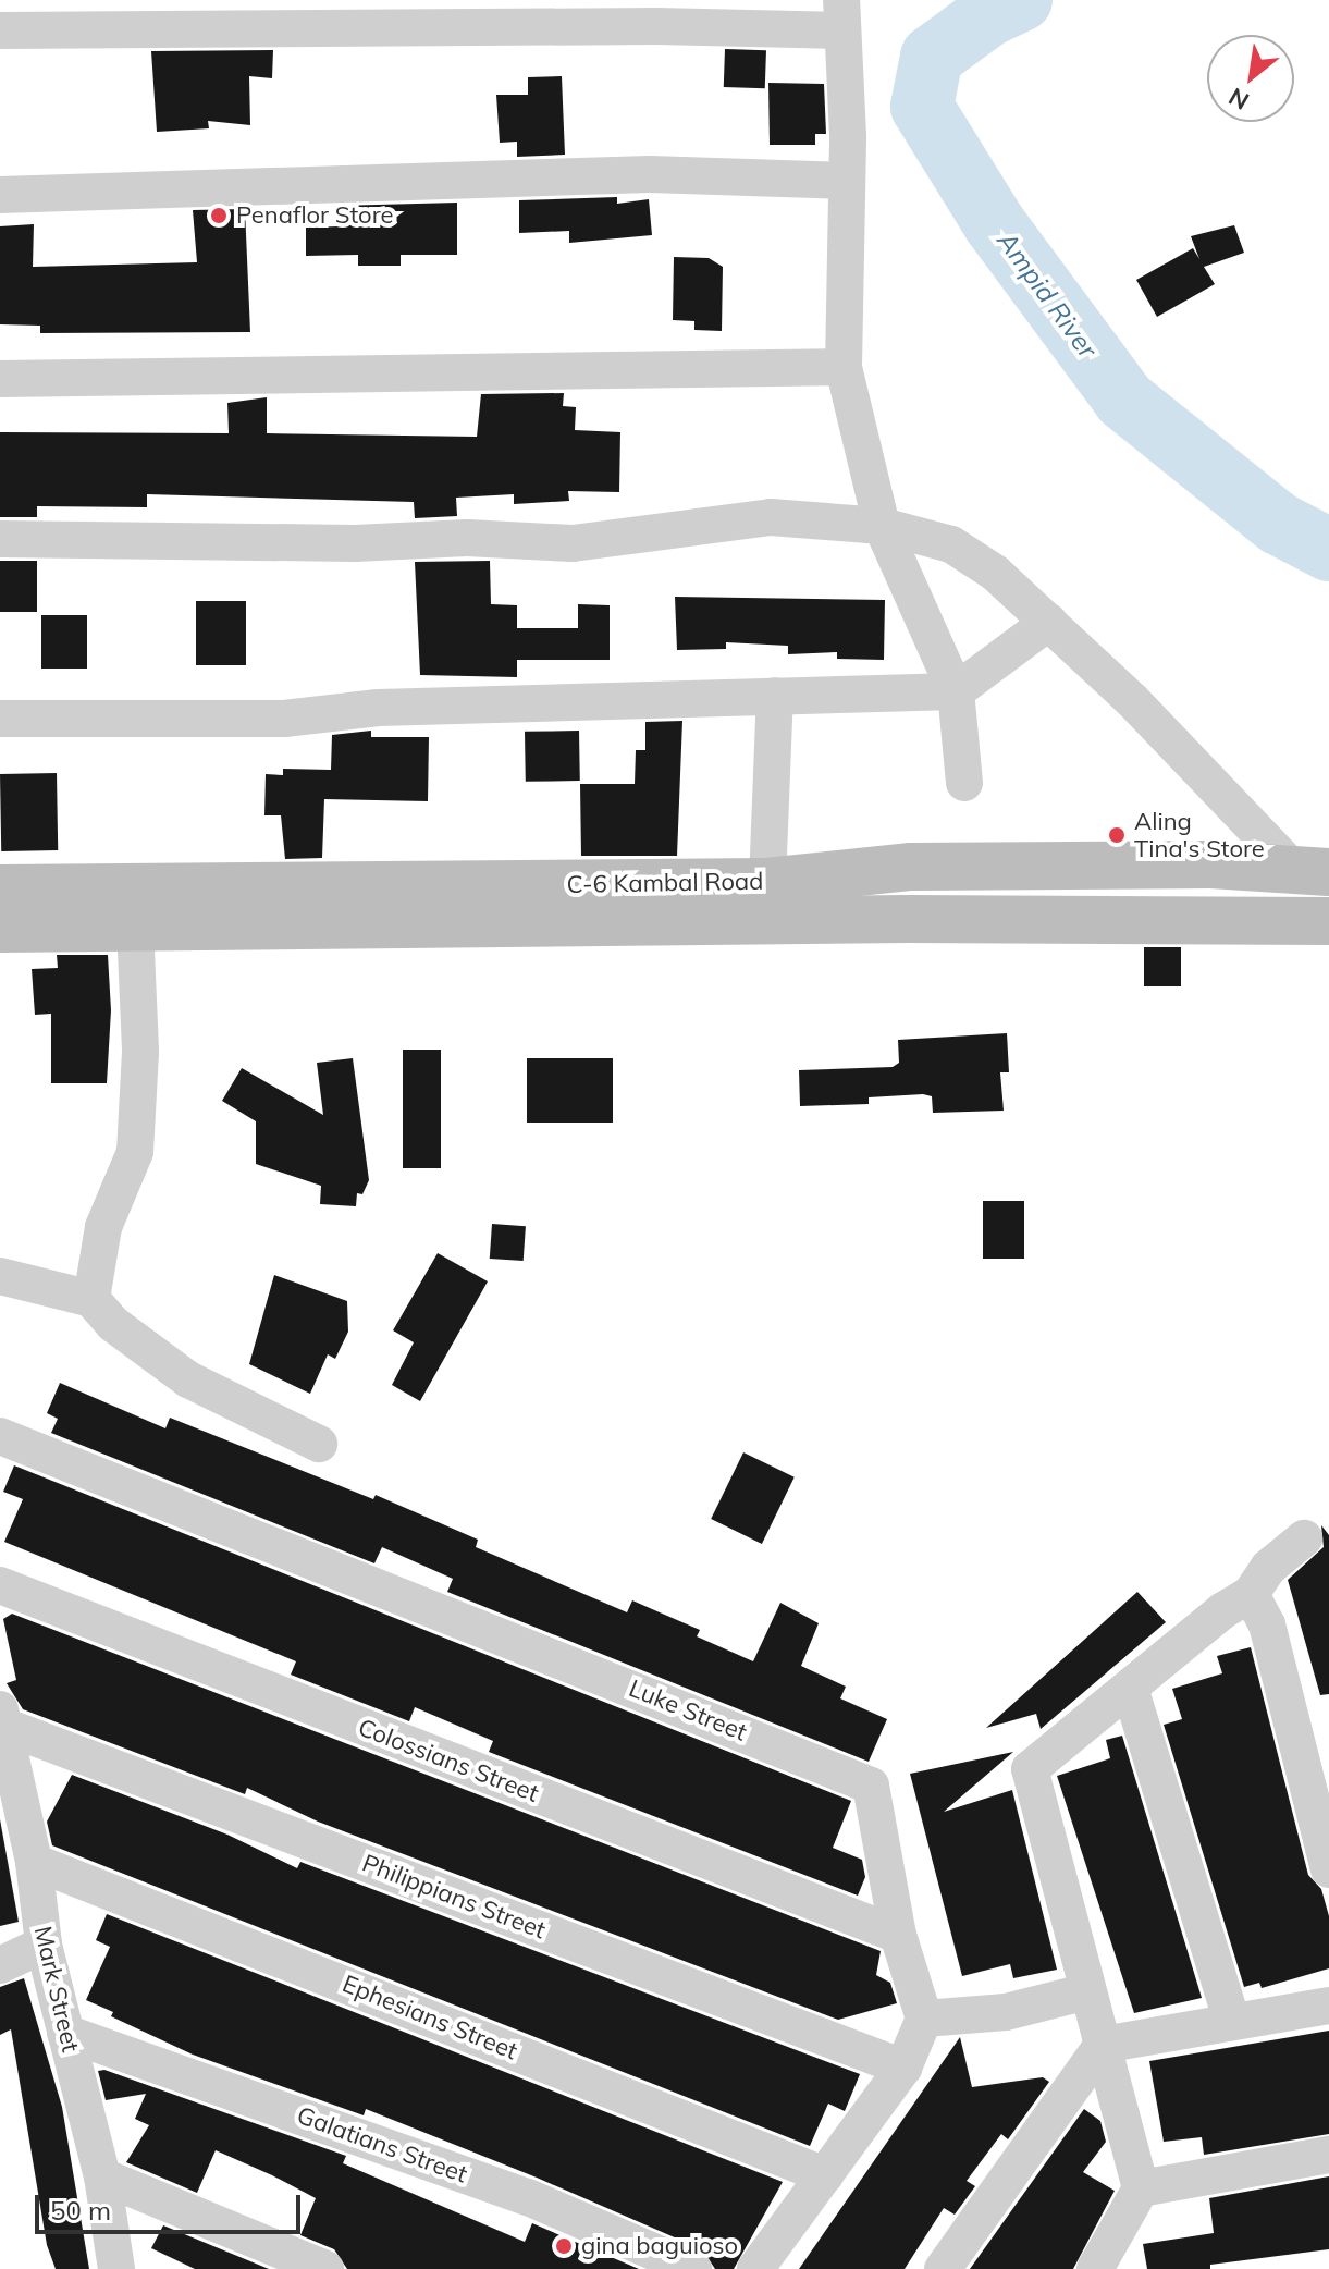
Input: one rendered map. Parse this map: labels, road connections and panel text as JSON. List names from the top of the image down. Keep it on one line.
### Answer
{"streets":{"main road":["C-6 Kambal Road"],"street":["Luke Street","Colossians Street","Philippians Street","Mark Street","Ephesians Street","Galatians Street"]},"crossings":[["Luke Street","Colossians Street"],["Philippians Street","Mark Street"],["Mark Street","Ephesians Street"],["Mark Street","Galatians Street"]],"water":["Ampid River"],"places":["Penaflor Store","Aling Tina's Store","gina baguioso"],"scale_bar":"50 m","north":"bottom left"}
